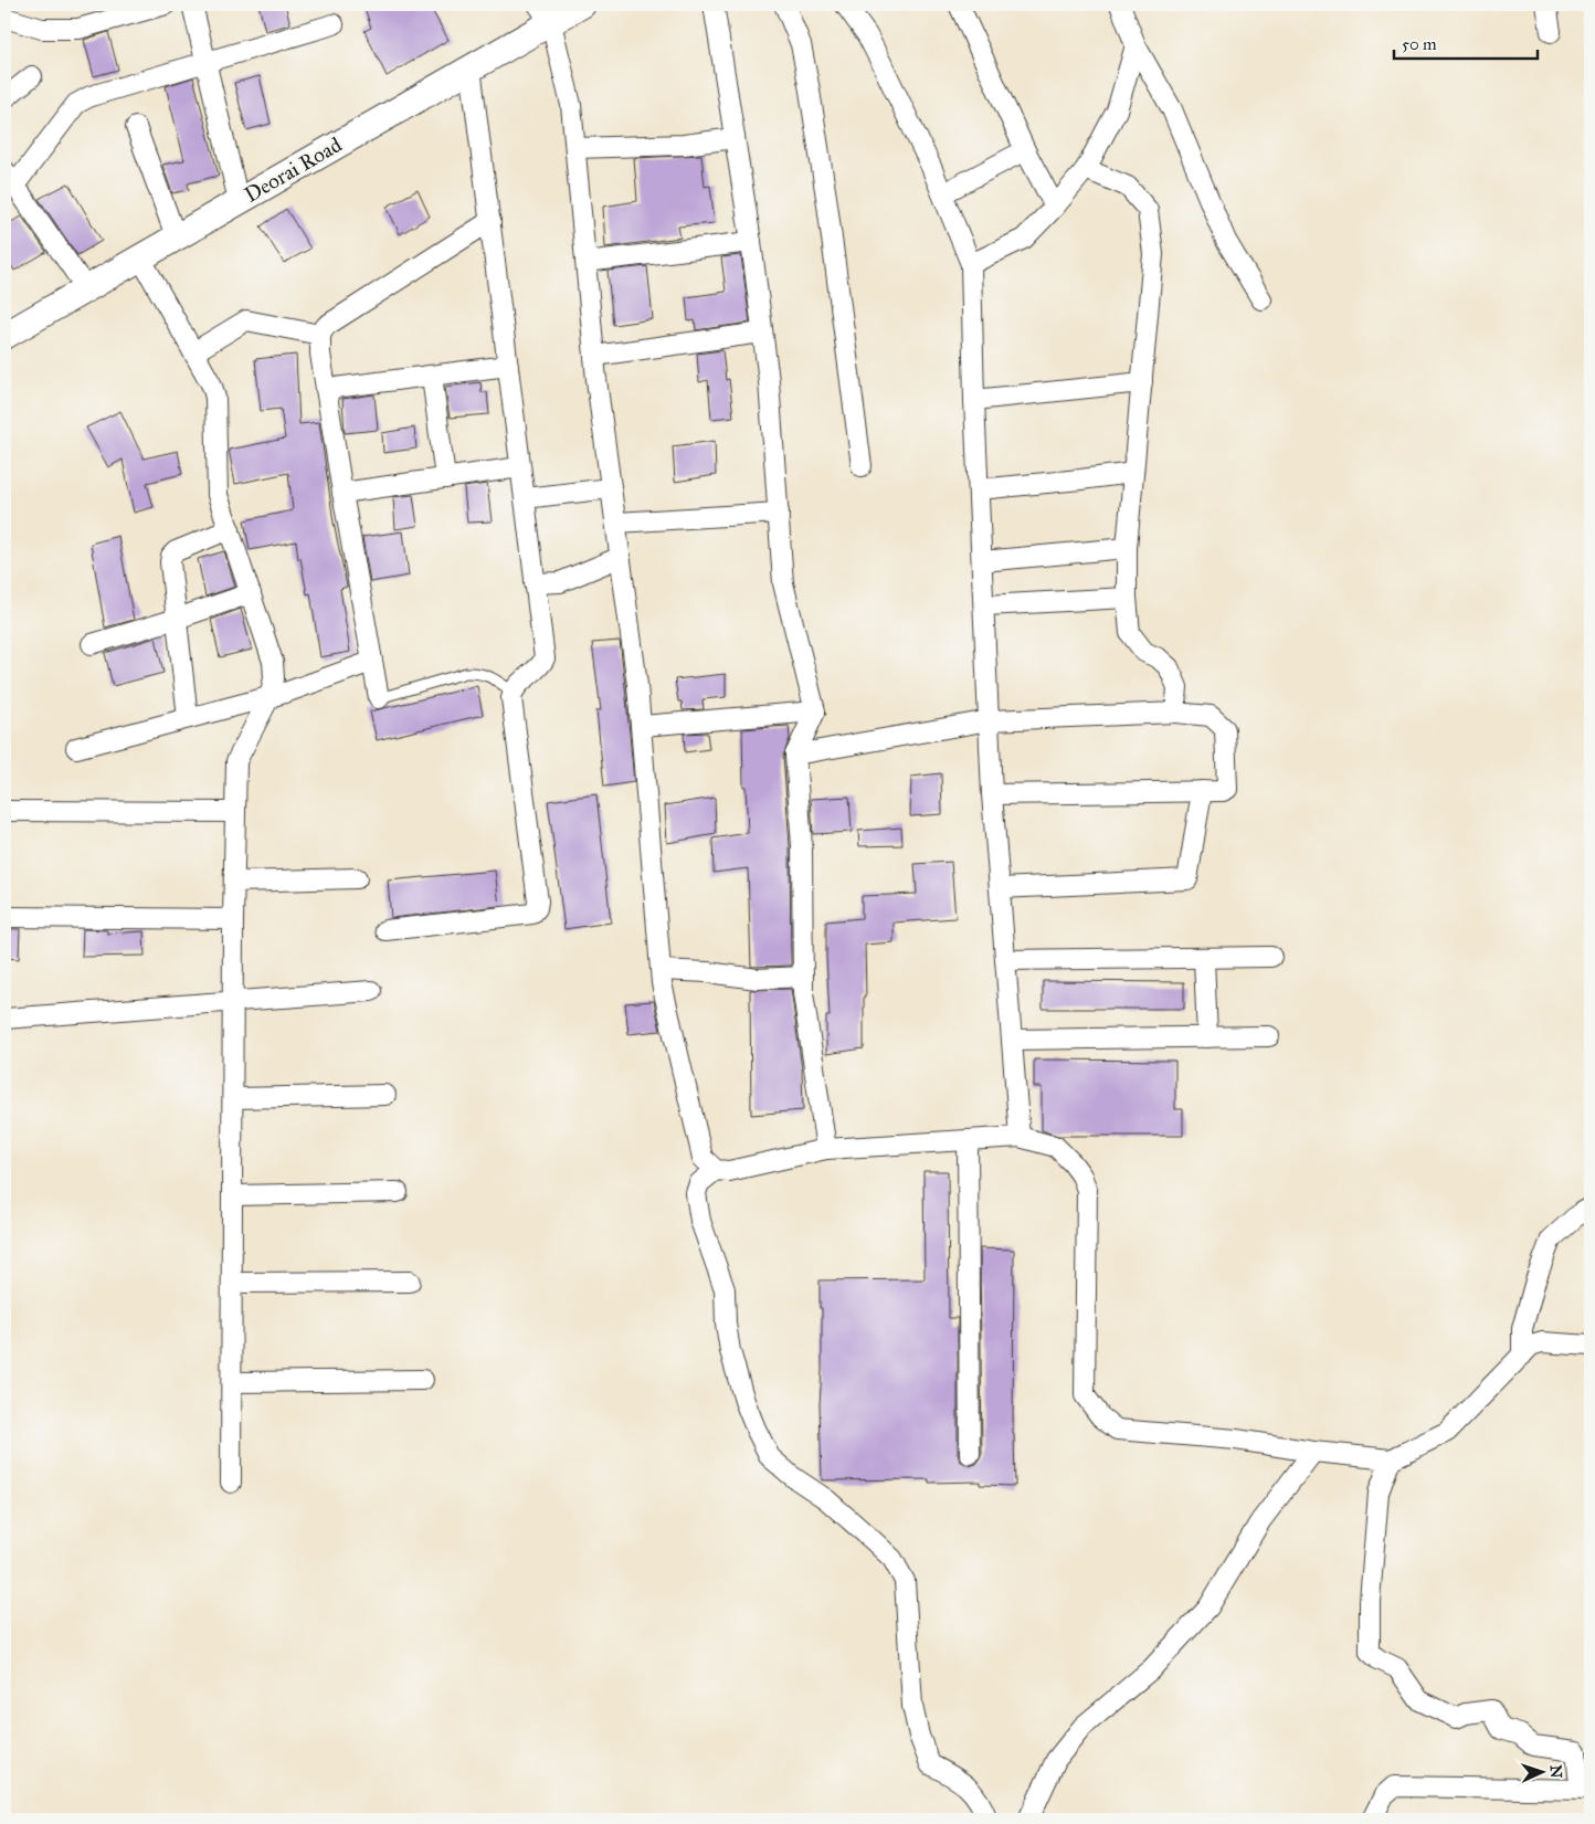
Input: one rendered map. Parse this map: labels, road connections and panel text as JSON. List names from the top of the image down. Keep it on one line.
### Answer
{"streets":{"street":["Deorai Road"]},"scale_bar":"50 m","north":"right"}
